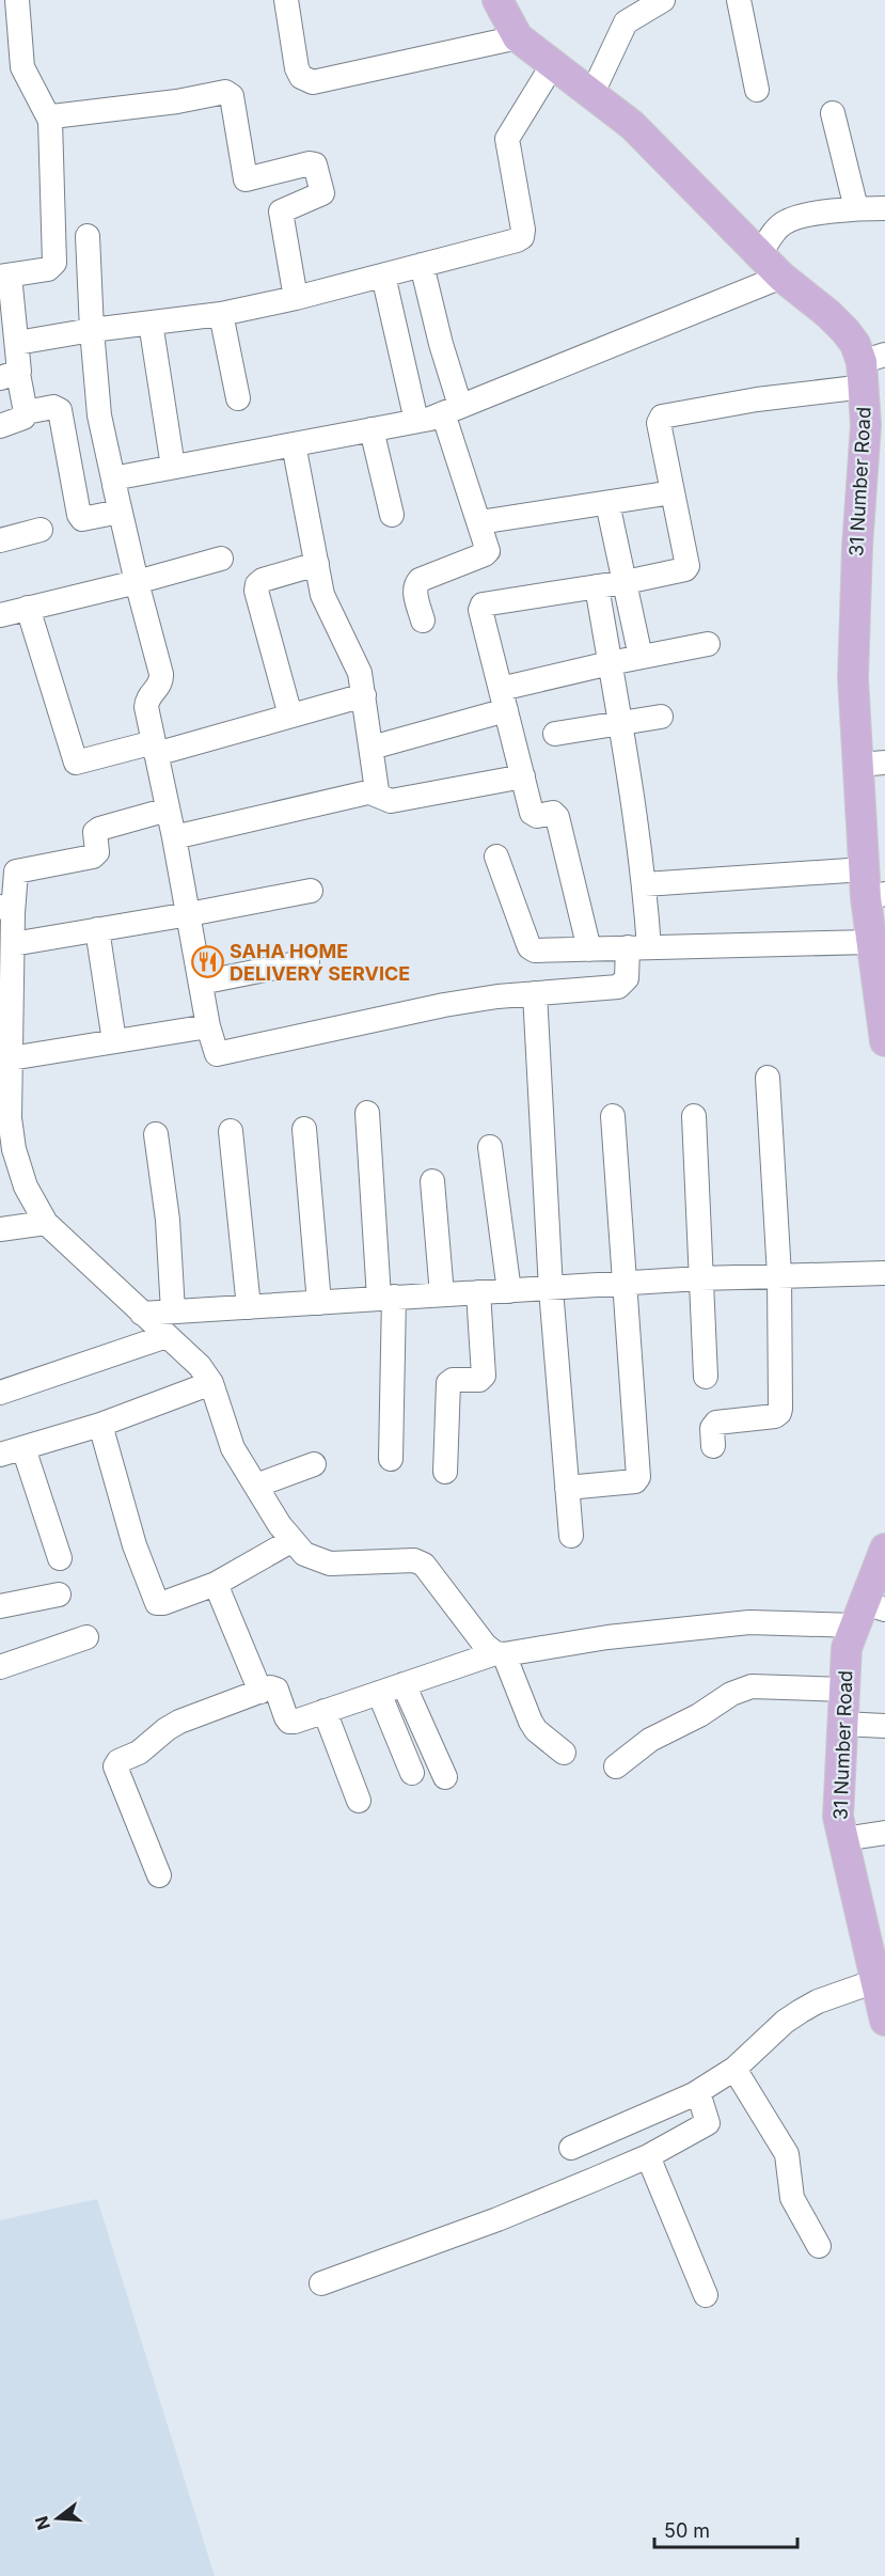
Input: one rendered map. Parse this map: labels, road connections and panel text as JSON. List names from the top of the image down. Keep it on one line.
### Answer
{"streets":{"main road":["31 Number Road"]},"places":{"restaurant":["SAHA HOME DELIVERY SERVICE"]},"scale_bar":"50 m","north":"left"}
